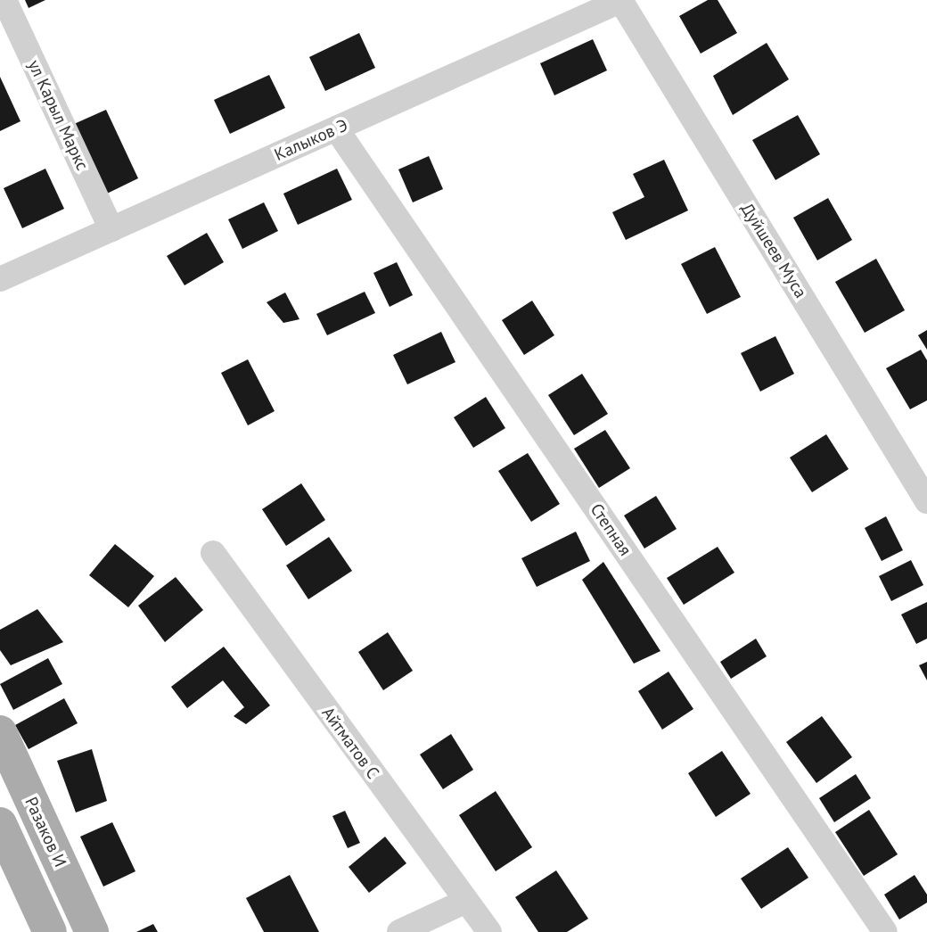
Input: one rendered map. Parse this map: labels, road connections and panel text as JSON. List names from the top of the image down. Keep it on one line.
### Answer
{"streets":{"main road":["Разаков И"],"street":["ул Карыл Маркс","Калыков Э","Дуйшеев Муса","Степная","Айтматов С"]},"crossings":[["ул Карыл Маркс","Калыков Э"],["Калыков Э","Дуйшеев Муса"],["Калыков Э","Степная"]]}
